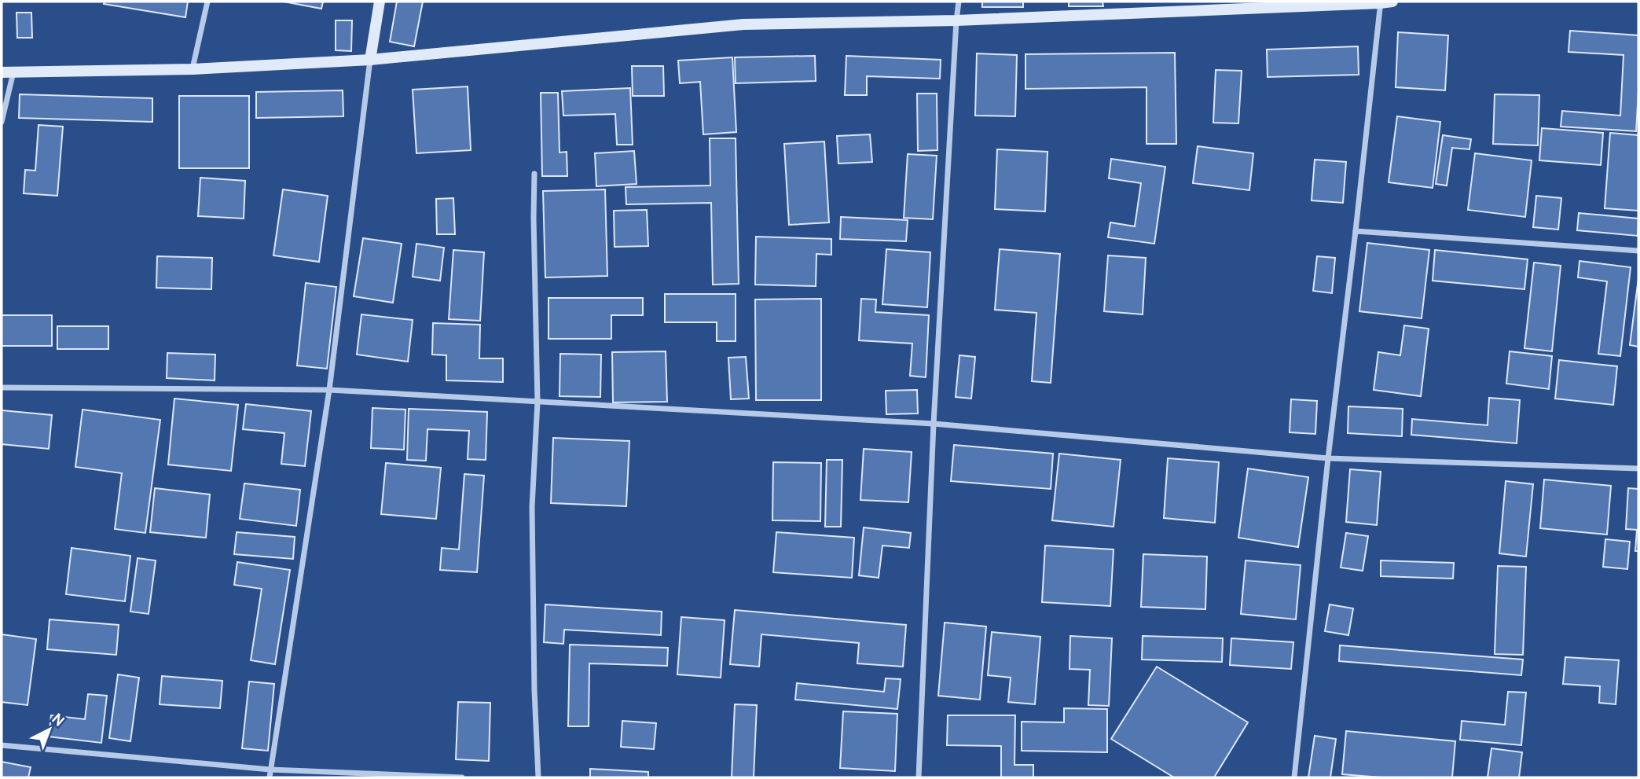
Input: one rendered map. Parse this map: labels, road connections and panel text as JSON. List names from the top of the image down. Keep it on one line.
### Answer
{"north":"top right"}
